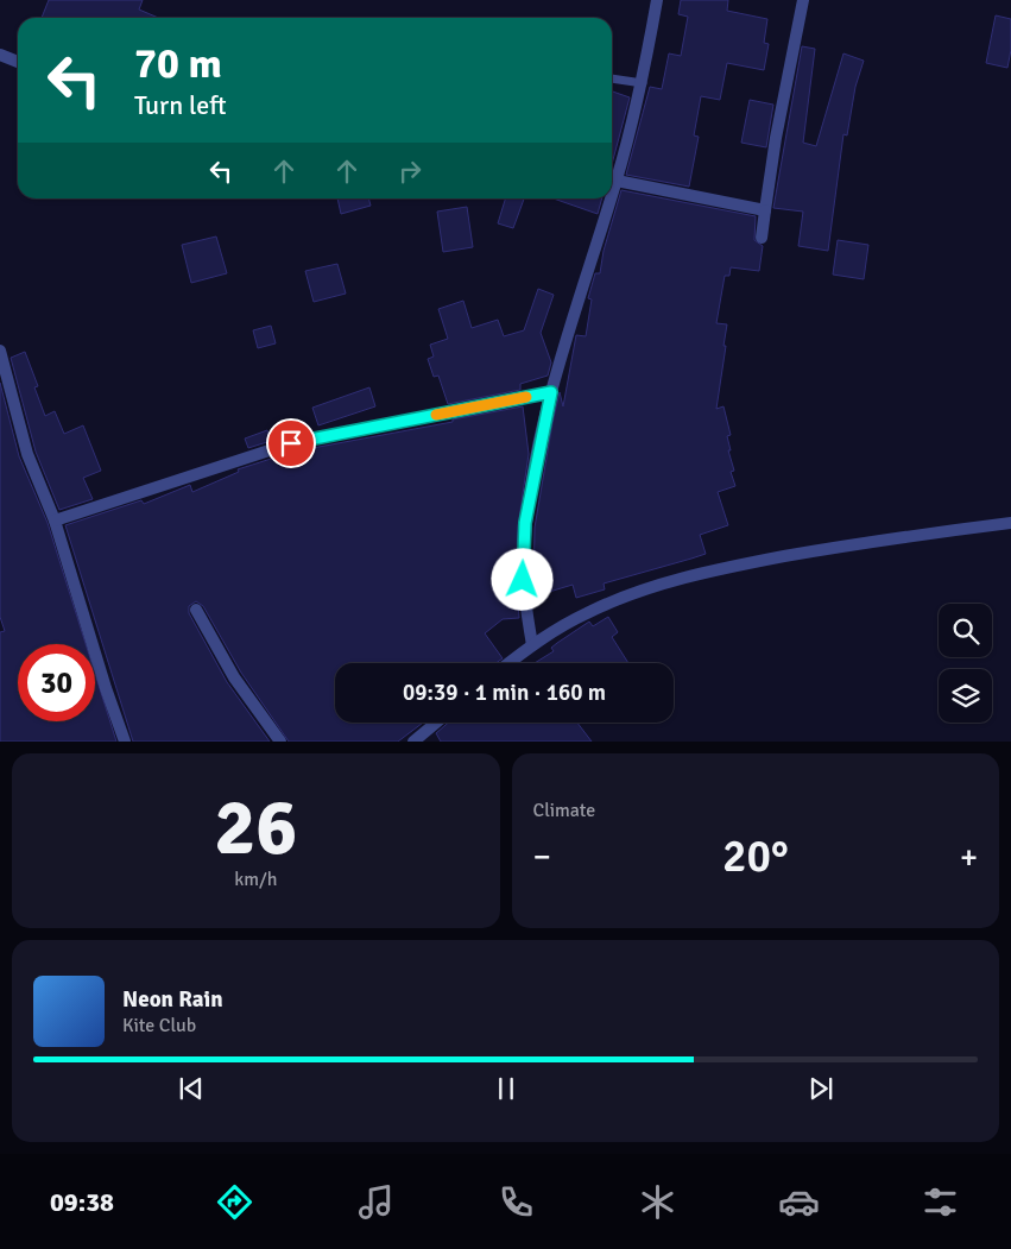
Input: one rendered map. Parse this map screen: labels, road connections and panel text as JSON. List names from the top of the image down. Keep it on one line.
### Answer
{"page":{"turn":["70 m","Turn left"],"limit":"30","trip":"09:39 · 1 min · 160 m","tile":[["26","km/h"],"Climate"],"heat":["−","20°","+"],"song":["Neon Rain","Kite Club"],"tabs":"09:38"}}
